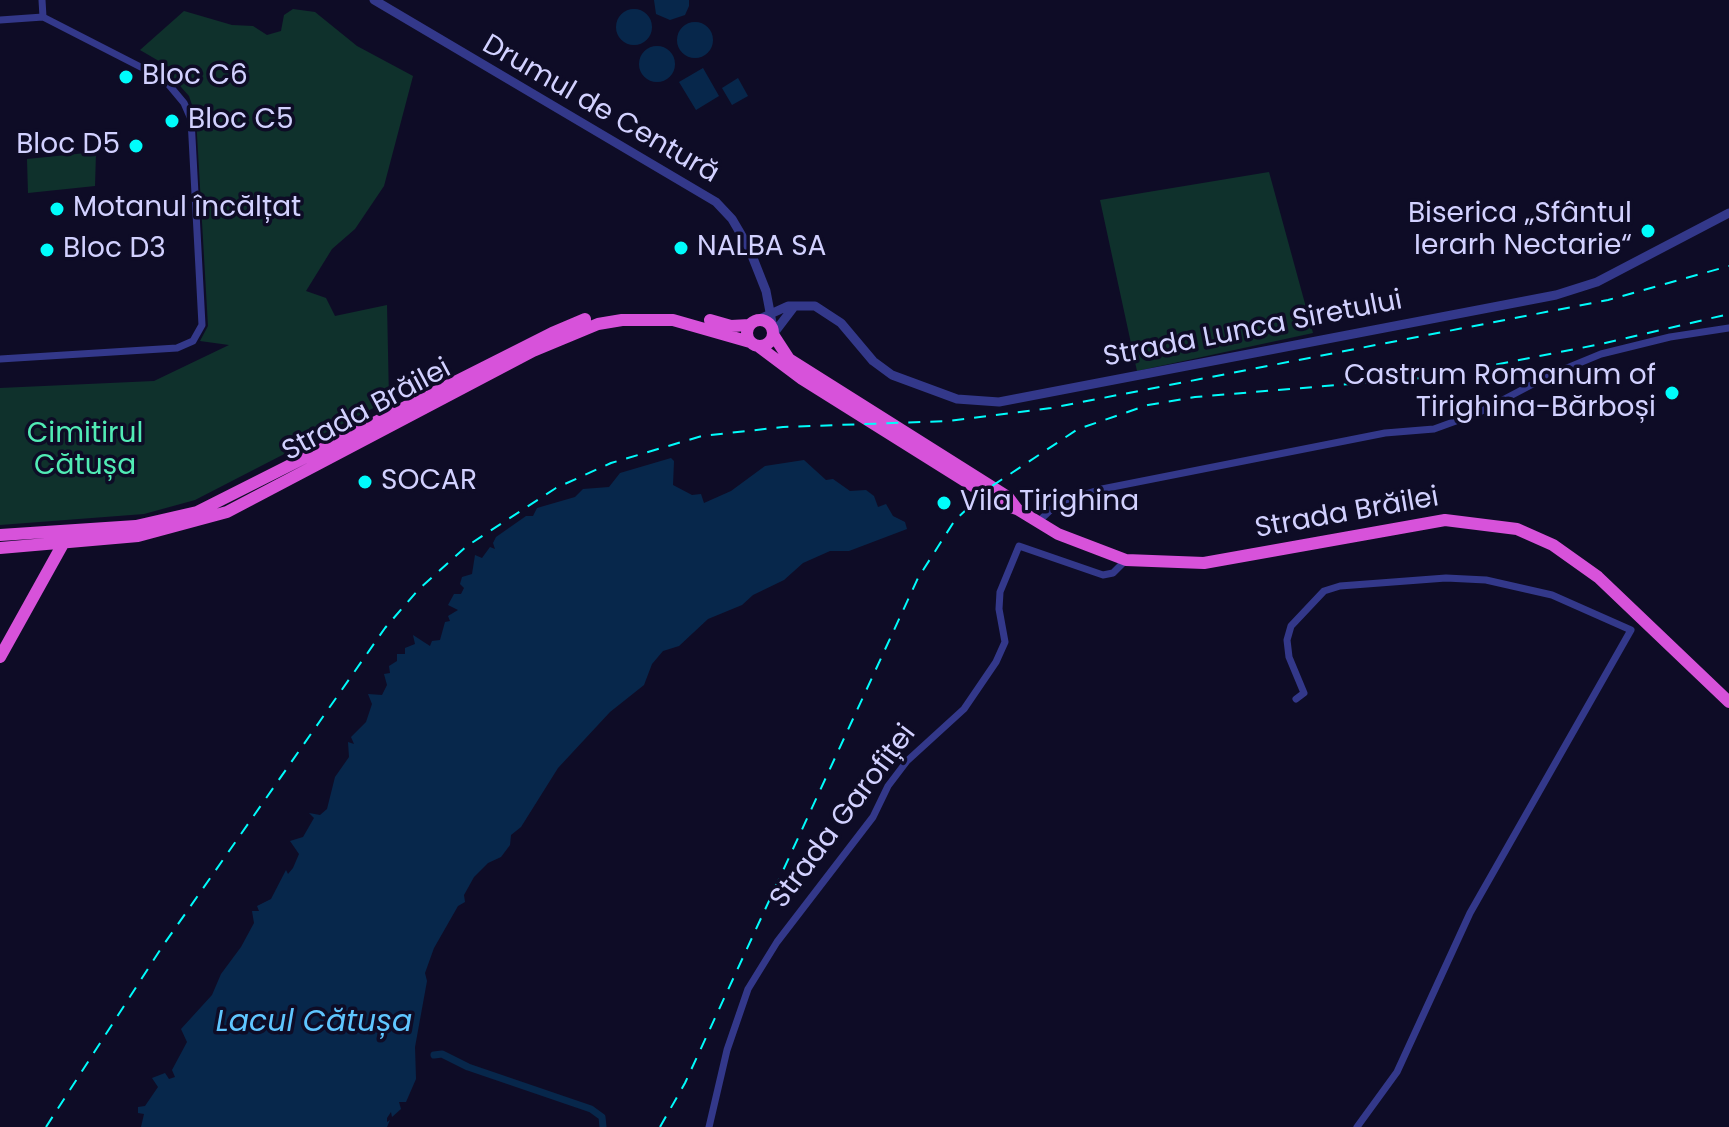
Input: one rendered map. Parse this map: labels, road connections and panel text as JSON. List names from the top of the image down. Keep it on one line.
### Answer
{"streets":{"highway":["Strada Brăilei"],"street":["Drumul de Centură","Strada Lunca Siretului","Strada Garofiței"]},"crossings":[["Drumul de Centură","Strada Lunca Siretului"],["Drumul de Centură","Strada Brăilei"],["Strada Brăilei","Strada Garofiței"]],"water":["Lacul Cătușa"],"parks":["Cimitirul Cătușa"],"places":["Bloc C6","Bloc C5","Bloc D5","Motanul încălțat","Biserica „Sfântul Ierarh Nectarie“","NALBA SA","Bloc D3","Castrum Romanum of Tirighina-Bărboși","SOCAR","Vila Tirighina"]}
